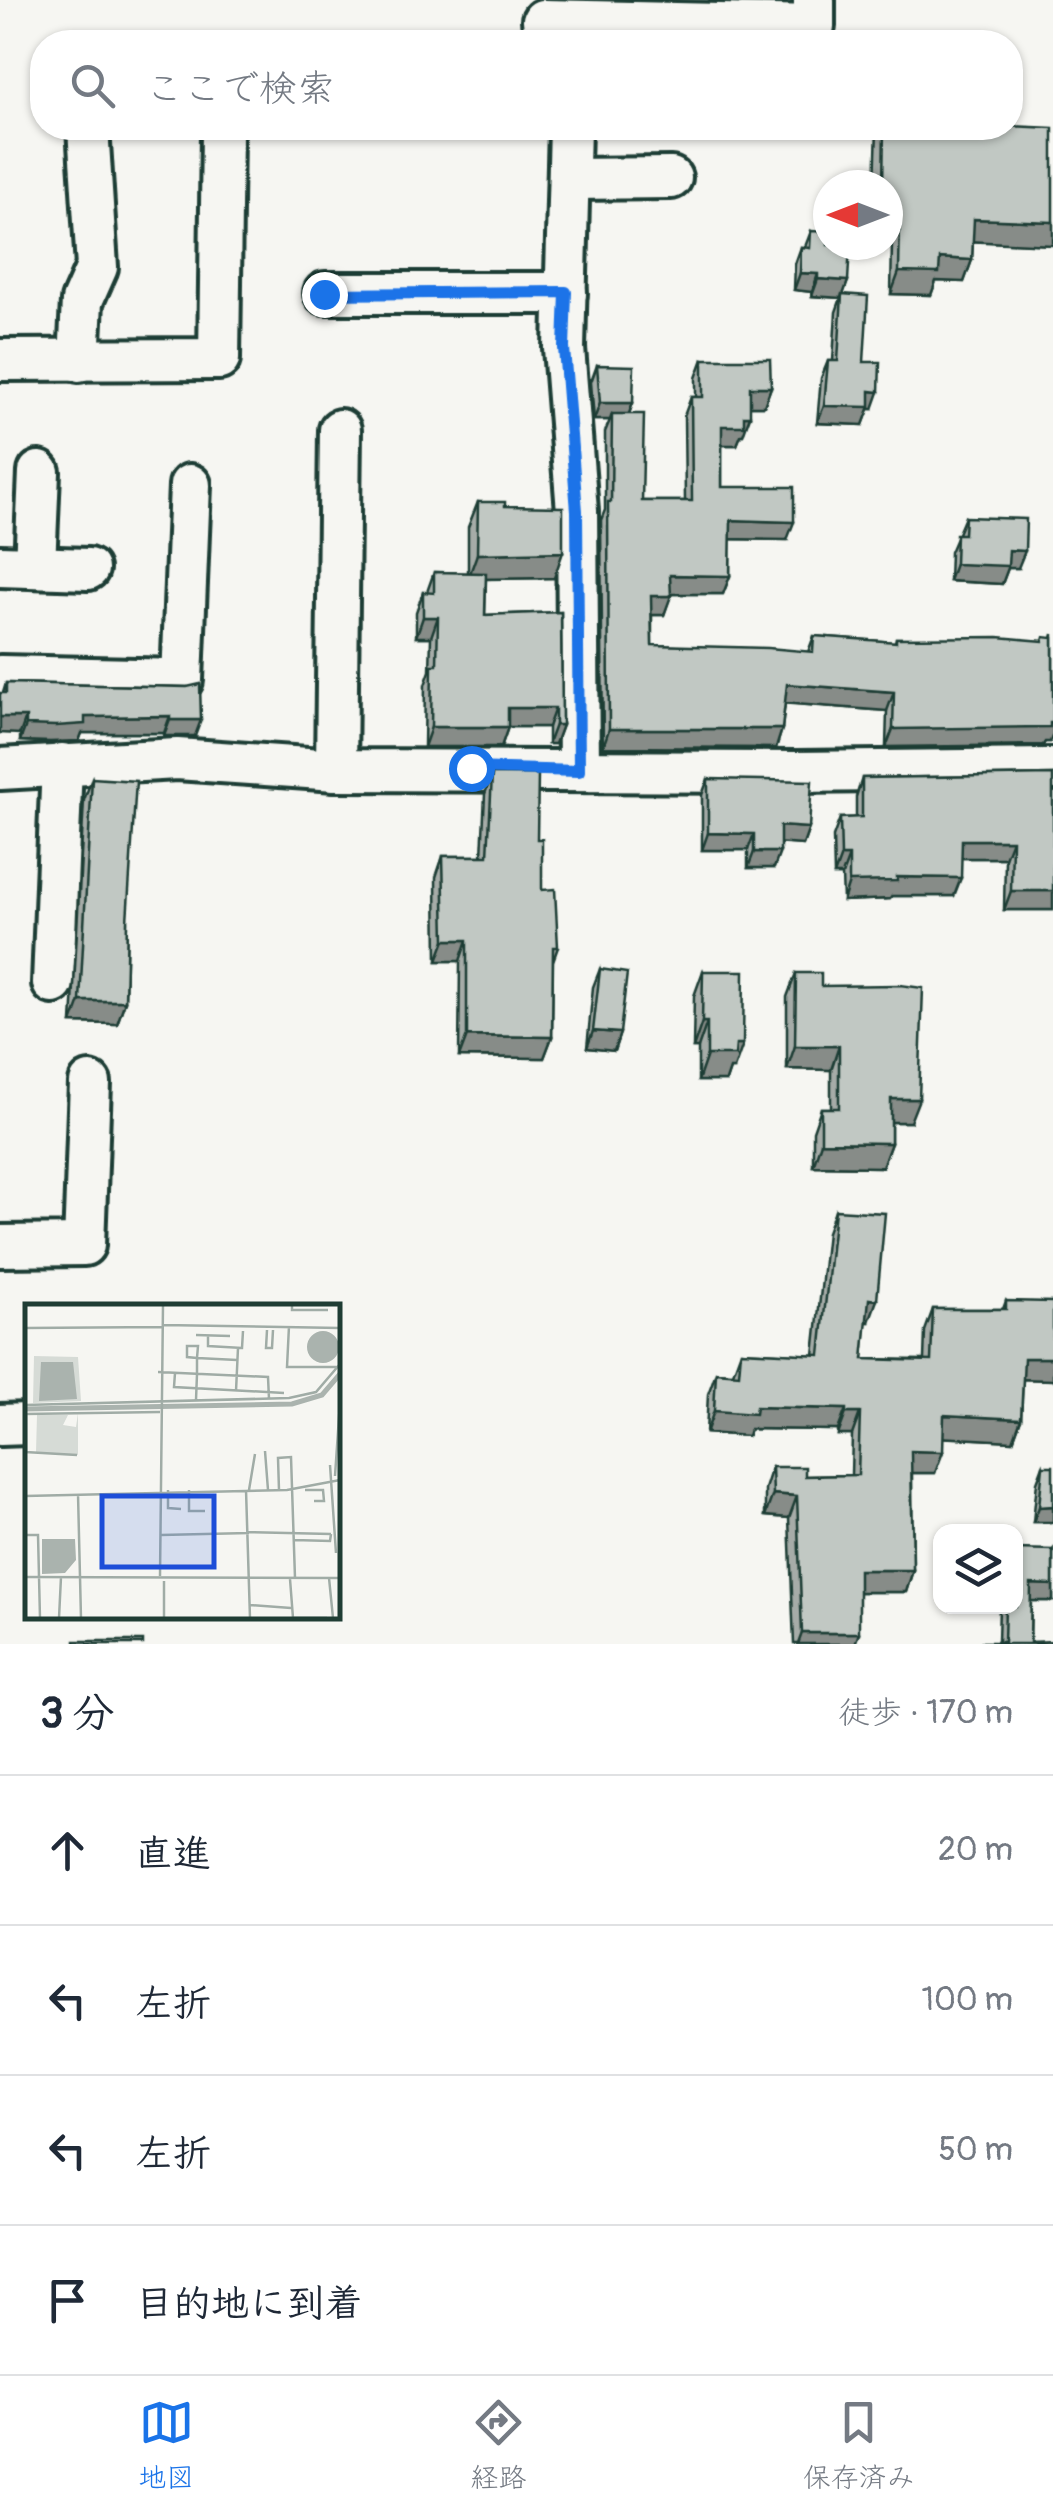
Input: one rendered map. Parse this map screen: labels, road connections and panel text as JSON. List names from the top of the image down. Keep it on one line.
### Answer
{"north":"left","page":{"search":"ここで検索","heading":["3 分","徒歩 · 170 m"],"list":[["直進","20 m"],["左折","100 m"],["左折","50 m"],"目的地に到着"],"nav":["地図","経路","保存済み"]}}
